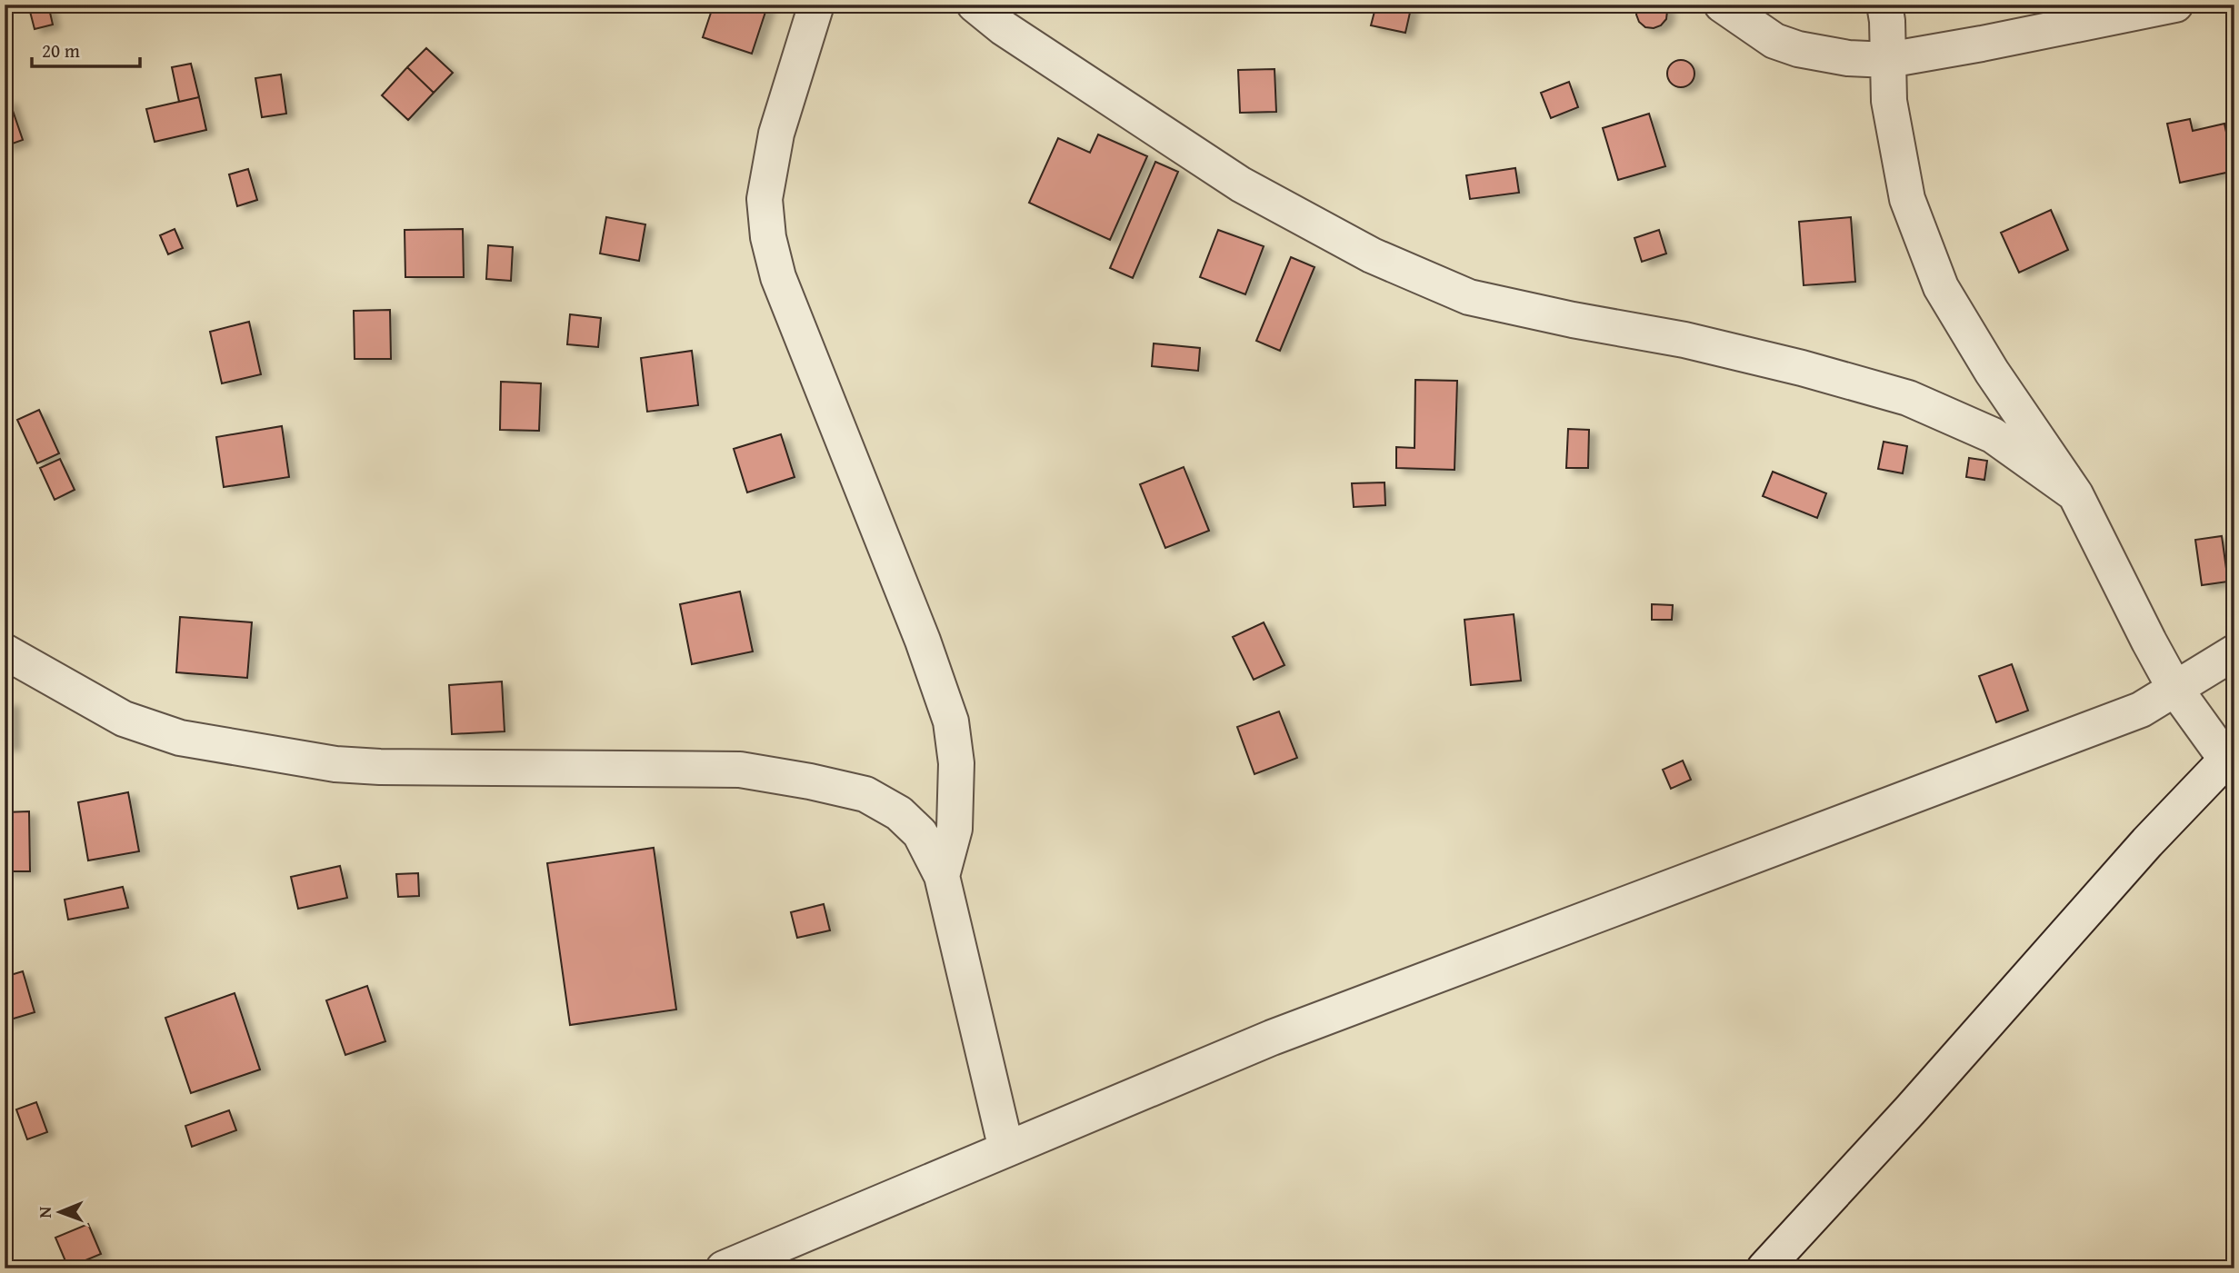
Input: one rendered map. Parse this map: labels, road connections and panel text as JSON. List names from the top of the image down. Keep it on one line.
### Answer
{"scale_bar":"20 m","north":"left"}
